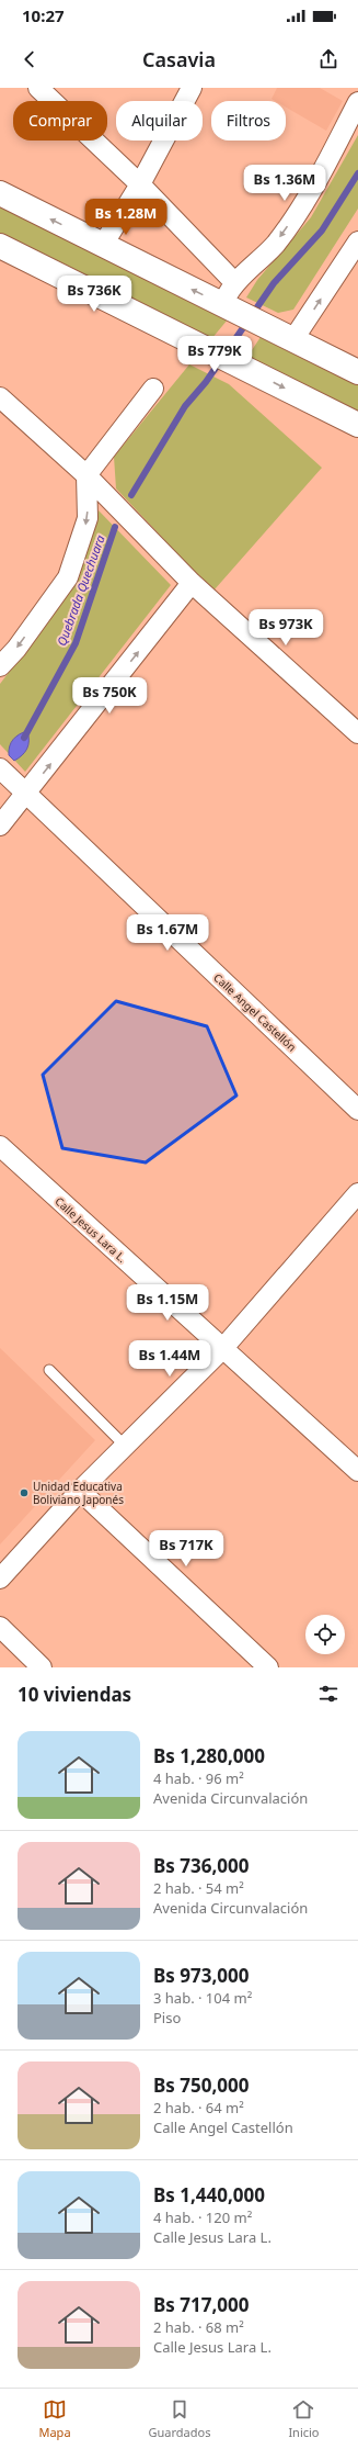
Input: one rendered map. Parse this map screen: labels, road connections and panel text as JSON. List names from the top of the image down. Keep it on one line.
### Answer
{"streets":{"street":["Calle Angel Castellón","Calle Jesus Lara L."]},"water":["Quebrada Quechuara"],"places":["Unidad Educativa Boliviano Japonés"],"page":{"status":"10:27","header":"Casavia","chip":["Comprar","Alquilar","Filtros"],"price":["Bs 1.36M","Bs 1.28M","Bs 736K","Bs 779K","Bs 973K","Bs 750K","Bs 1.67M","Bs 1.15M","Bs 1.44M","Bs 717K"],"heading":"10 viviendas","list":[{"name":"Bs 1,280,000","note":"4 hab. · 96 m² · Avenida Circunvalación"},{"name":"Bs 736,000","note":"2 hab. · 54 m² · Avenida Circunvalación"},{"name":"Bs 973,000","note":"3 hab. · 104 m² · Piso"},{"name":"Bs 750,000","note":"2 hab. · 64 m² · Calle Angel Castellón"},{"name":"Bs 1,440,000","note":"4 hab. · 120 m² · Calle Jesus Lara L."},{"name":"Bs 717,000","note":"2 hab. · 68 m² · Calle Jesus Lara L."}],"tabs":["Mapa","Guardados","Inicio"]}}
